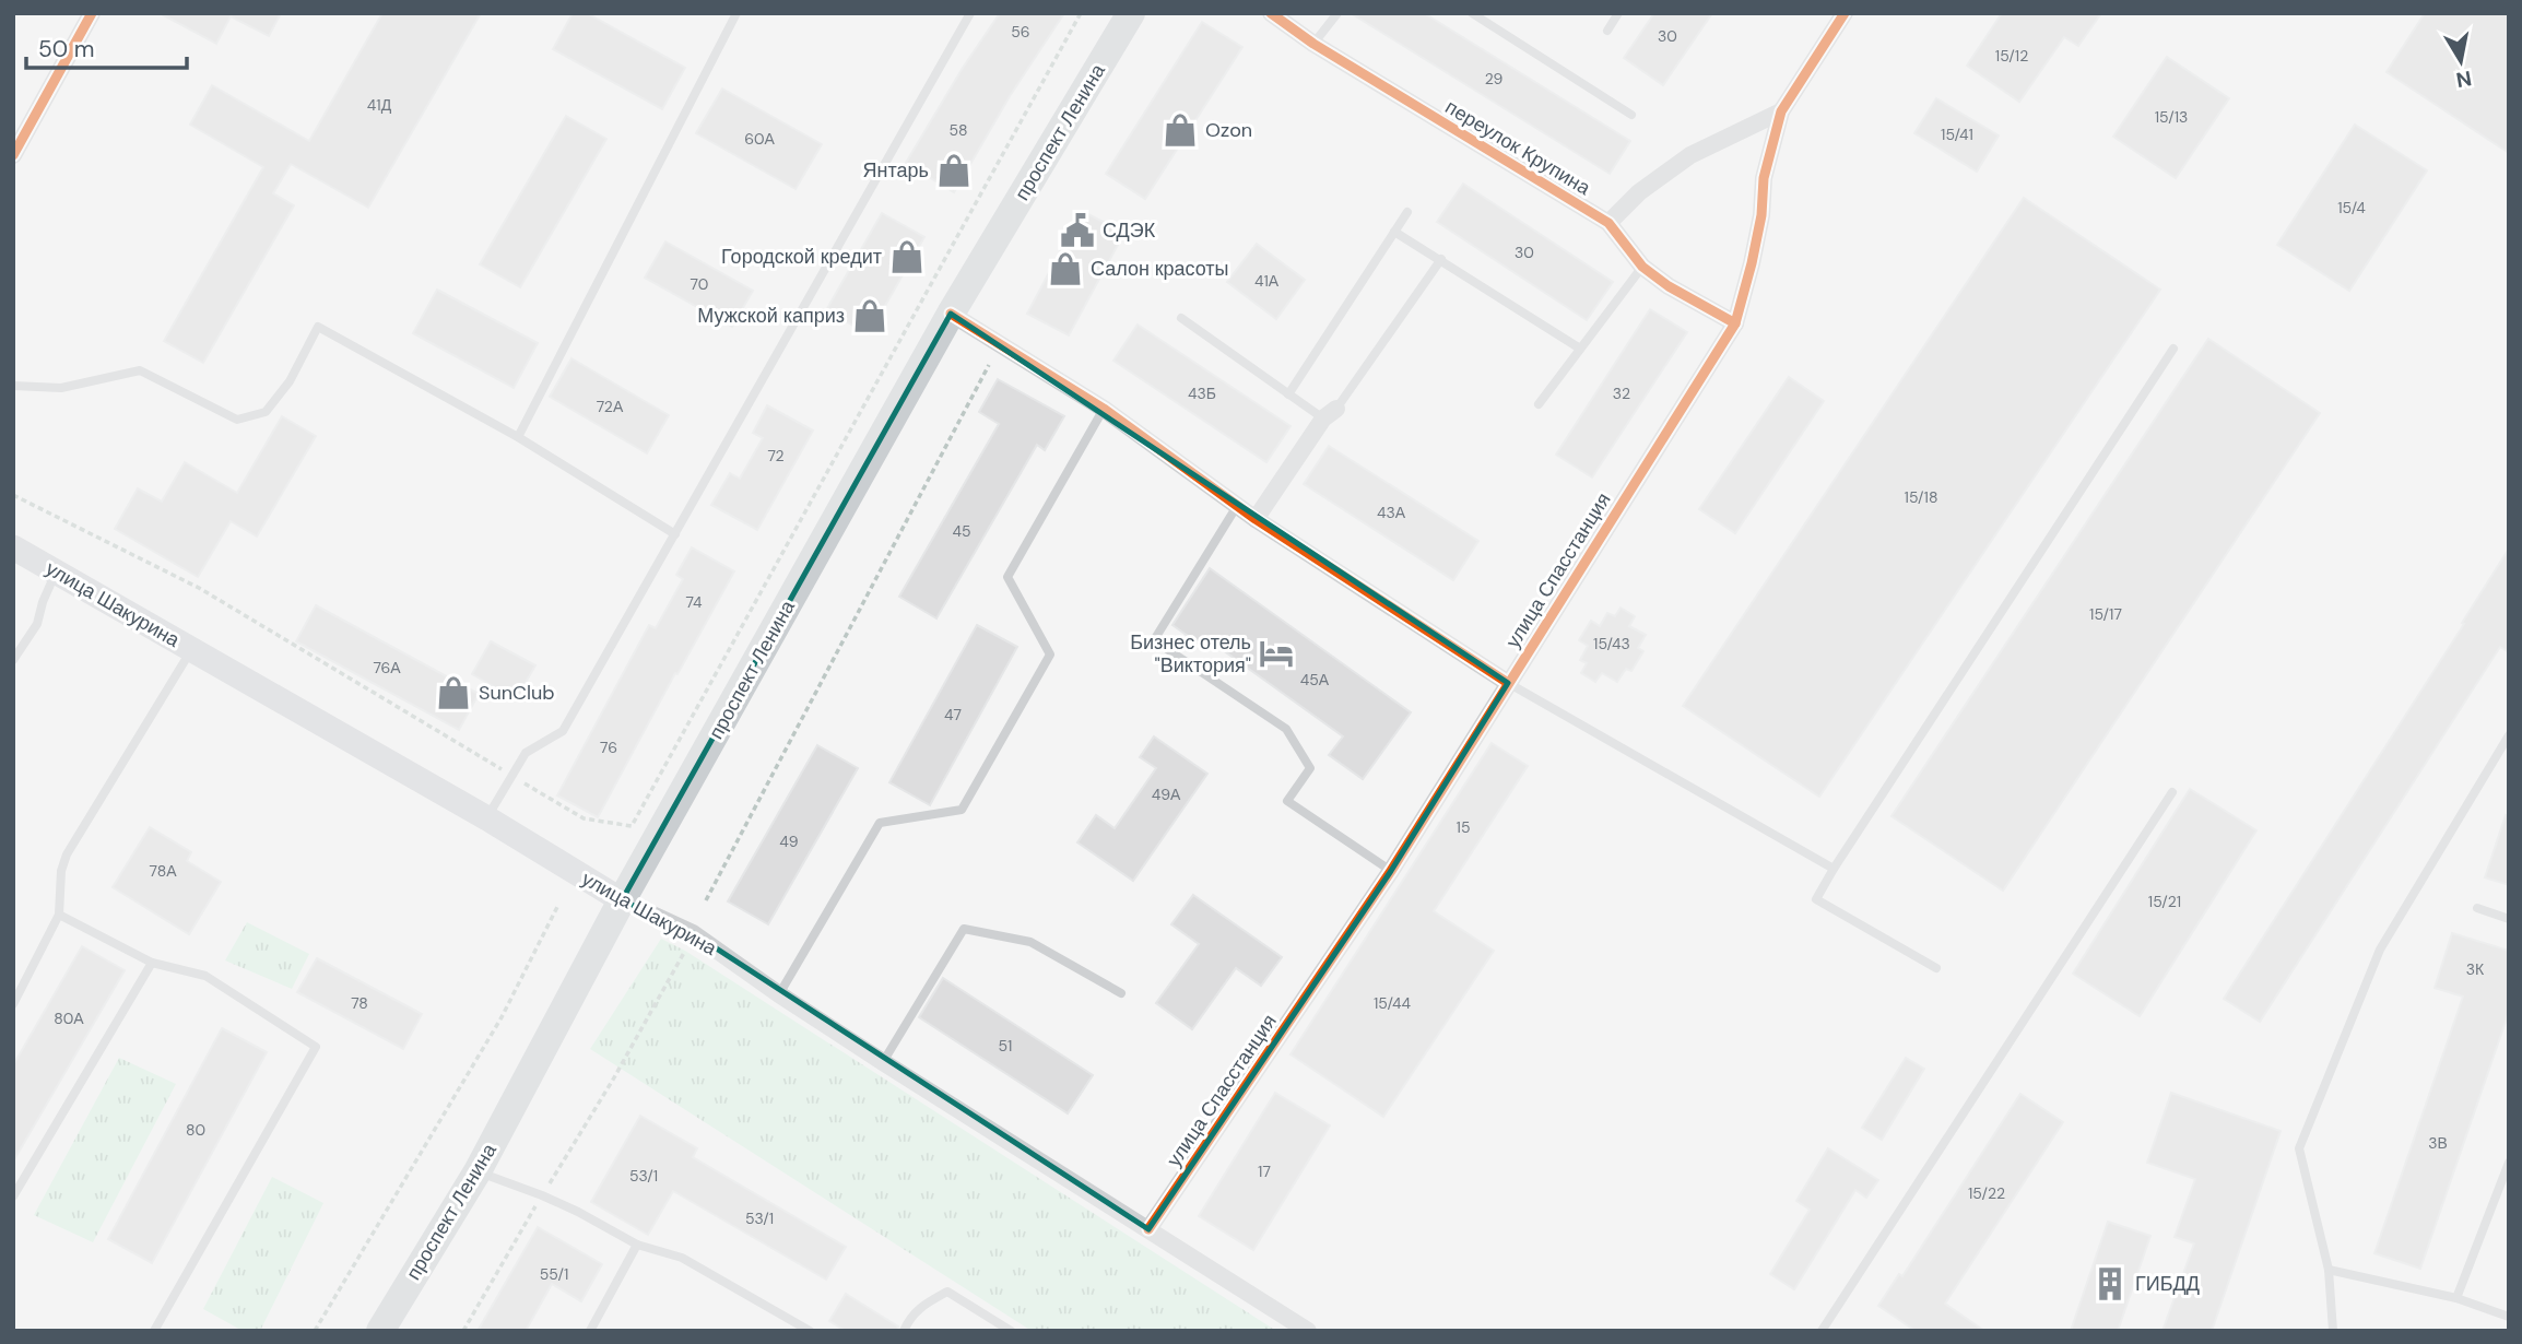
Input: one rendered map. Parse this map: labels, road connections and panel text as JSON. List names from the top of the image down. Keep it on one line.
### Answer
{"streets":{"main road":["проспект Ленина","улица Шакурина"],"street":["переулок Крупина","улица Спасстанция"]},"crossings":[["проспект Ленина","улица Шакурина"],["переулок Крупина","улица Спасстанция"],["улица Спасстанция","улица Шакурина"]],"places":{"shop":["Ozon","Янтарь","Городской кредит","Салон красоты","Мужской каприз","SunClub"],"public building":["СДЭК"],"hotel":["Бизнес отель \"Виктория\""],"building":["ГИБДД"]},"house_numbers":["56","30","15/12","29","41Д","15/13","58","15/41","60А","15/4","30","41А","70","43Б","32","72А","72","15/18","43А","45","74","15/17","15/43","76А","45А","47","76","49А","15","49","78А","15/21","3К","78","15/44","80А","51","80","3В","17","53/1","15/22","53/1","55/1"],"scale_bar":"50 m","north":"bottom"}
